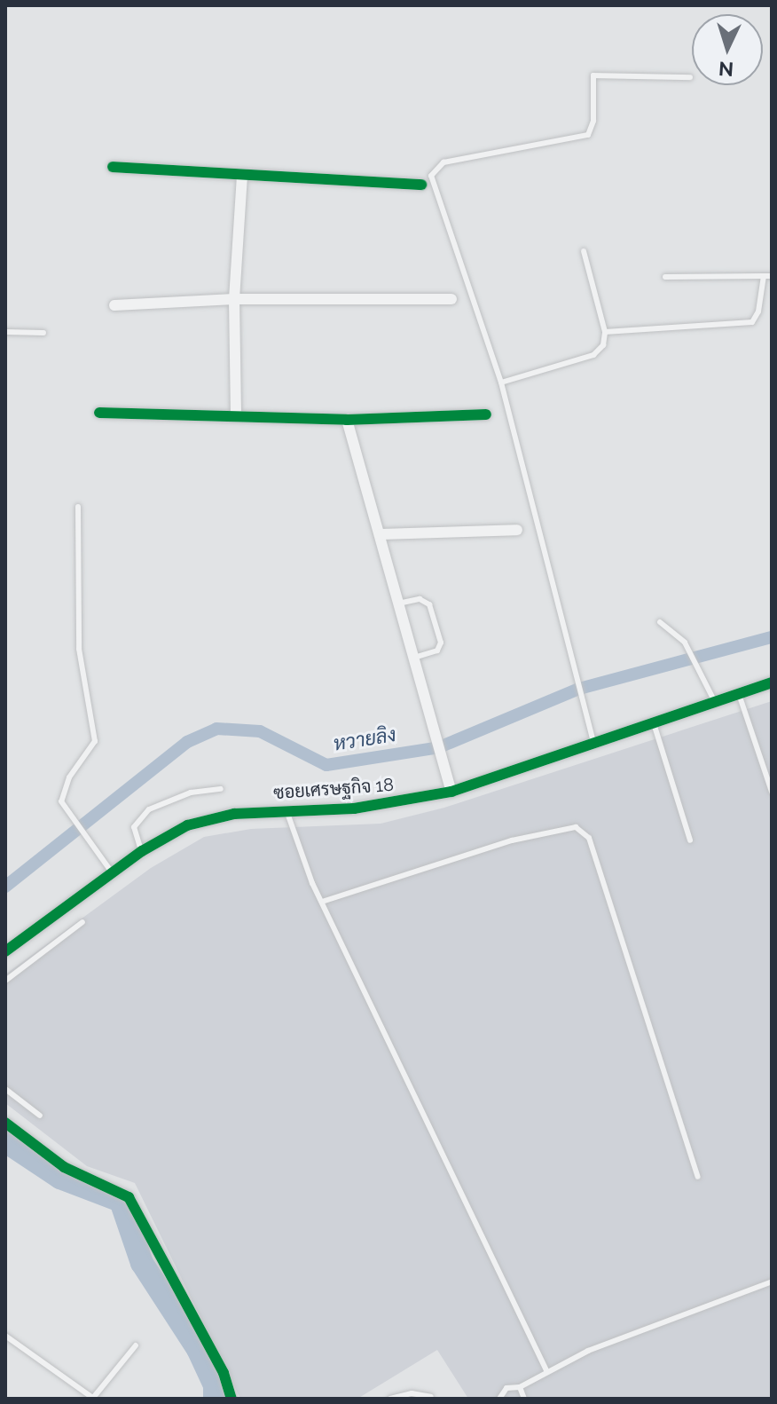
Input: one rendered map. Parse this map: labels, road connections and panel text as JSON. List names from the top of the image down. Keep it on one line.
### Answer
{"streets":{"street":["ซอยเศรษฐกิจ 18"]},"water":["หวายลิง"],"north":"bottom"}
